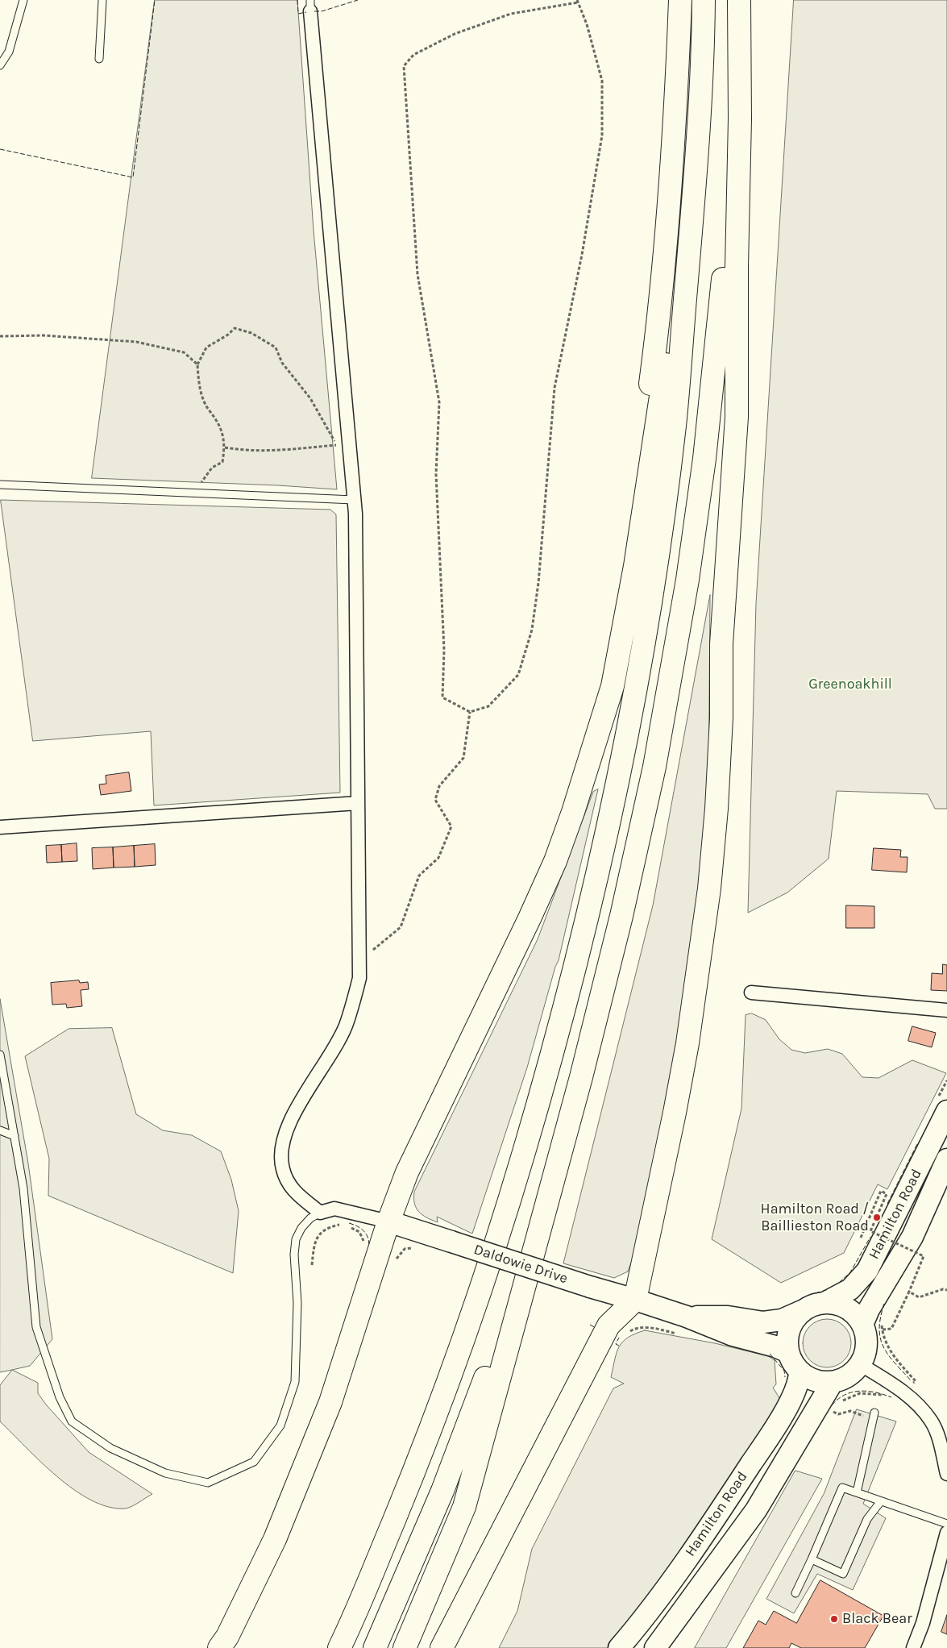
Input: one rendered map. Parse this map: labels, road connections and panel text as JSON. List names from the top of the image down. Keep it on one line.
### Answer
{"streets":{"main road":["Hamilton Road","Daldowie Drive"]},"parks":["Greenoakhill"],"places":["Hamilton Road / Baillieston Road","Black Bear"]}
